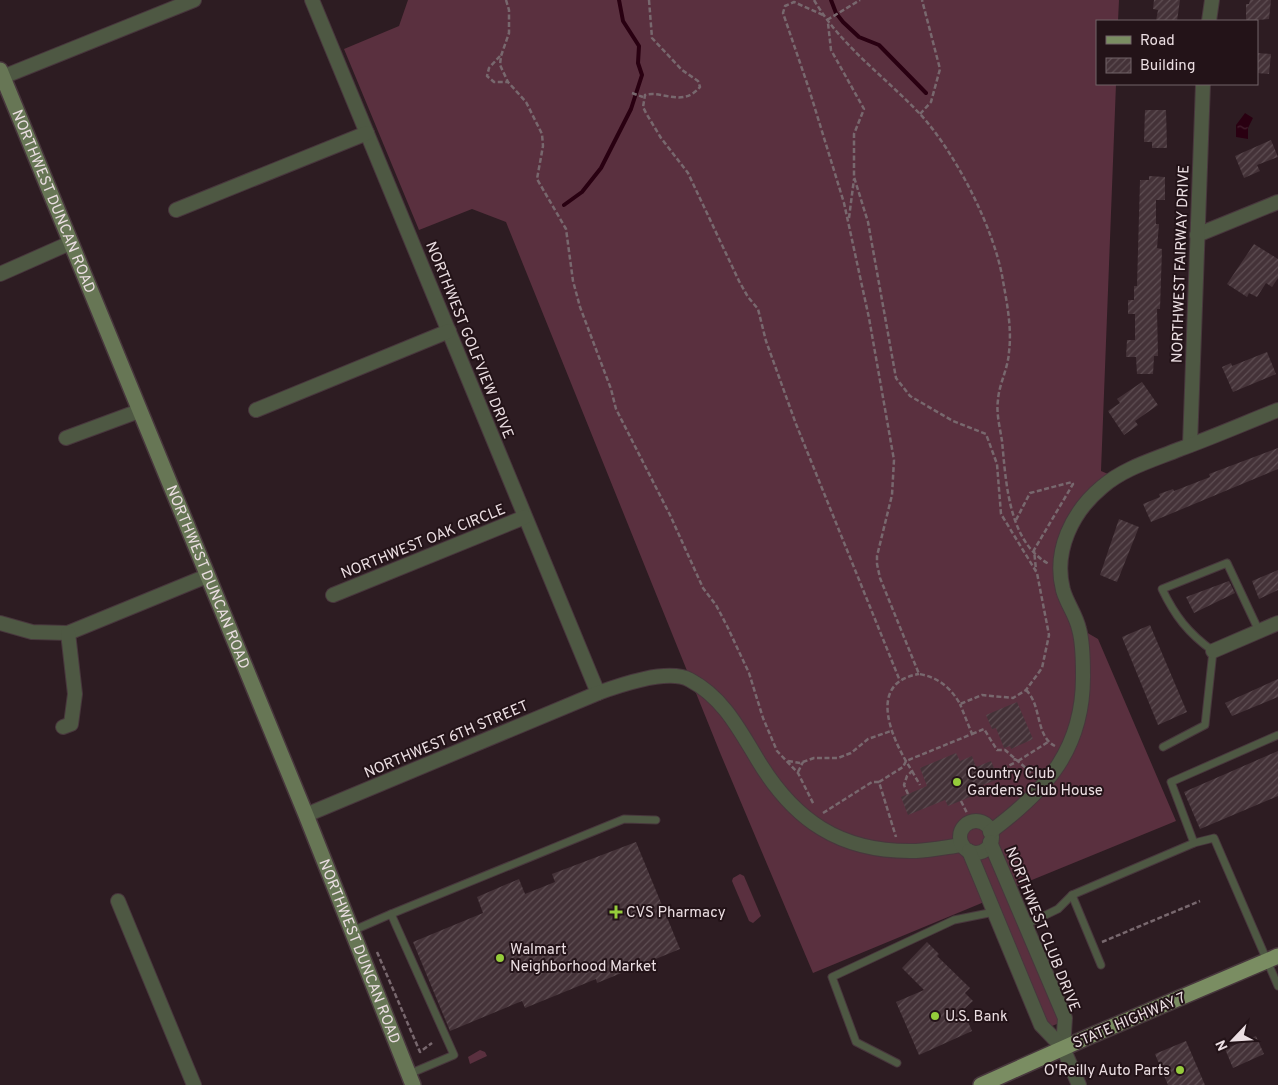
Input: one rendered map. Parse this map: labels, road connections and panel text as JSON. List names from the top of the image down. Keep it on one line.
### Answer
{"streets":{"main road":["STATE HIGHWAY 7"],"street":["NORTHWEST DUNCAN ROAD","NORTHWEST FAIRWAY DRIVE","NORTHWEST GOLFVIEW DRIVE","NORTHWEST OAK CIRCLE","NORTHWEST 6TH STREET","NORTHWEST CLUB DRIVE"]},"crossings":[["NORTHWEST DUNCAN ROAD","NORTHWEST 6TH STREET"],["NORTHWEST GOLFVIEW DRIVE","NORTHWEST OAK CIRCLE"],["NORTHWEST GOLFVIEW DRIVE","NORTHWEST 6TH STREET"],["NORTHWEST 6TH STREET","NORTHWEST CLUB DRIVE"],["NORTHWEST CLUB DRIVE","STATE HIGHWAY 7"]],"places":{"other":["Country Club Gardens Club House","Walmart Neighborhood Market","U.S. Bank","O'Reilly Auto Parts"],"health":["CVS Pharmacy"]},"legend":["Road","Building"],"north":"bottom left"}
